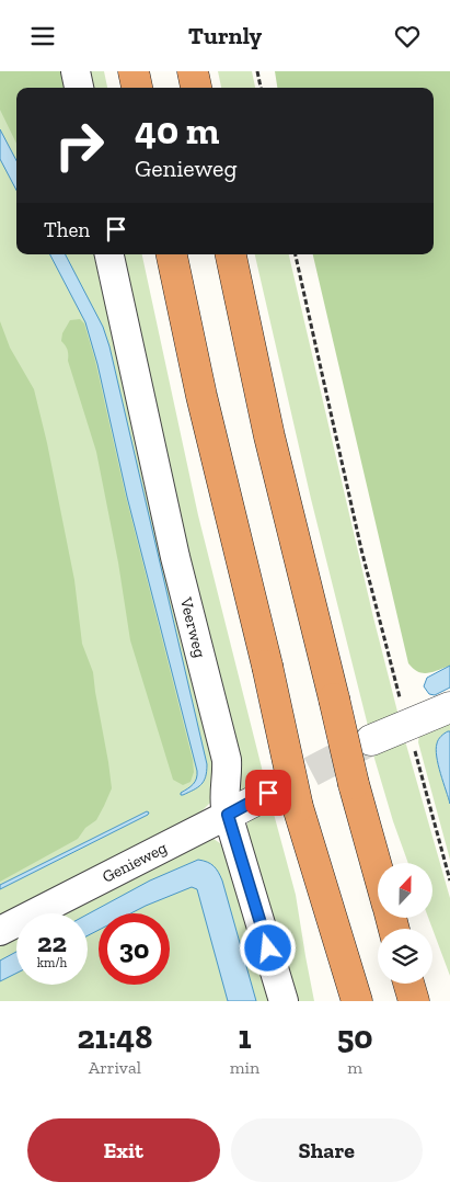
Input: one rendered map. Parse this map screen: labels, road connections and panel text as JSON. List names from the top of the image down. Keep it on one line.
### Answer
{"streets":{"street":["Veerweg","Genieweg"]},"crossings":[["Veerweg","Genieweg"]],"north":"top","page":{"header":"Turnly","turn":["40 m","Genieweg"],"then":"Then","speed":"22 km/h","limit":"30","eta":["21:48","Arrival","1","min","50","m"],"buttons":["Exit","Share"]}}
